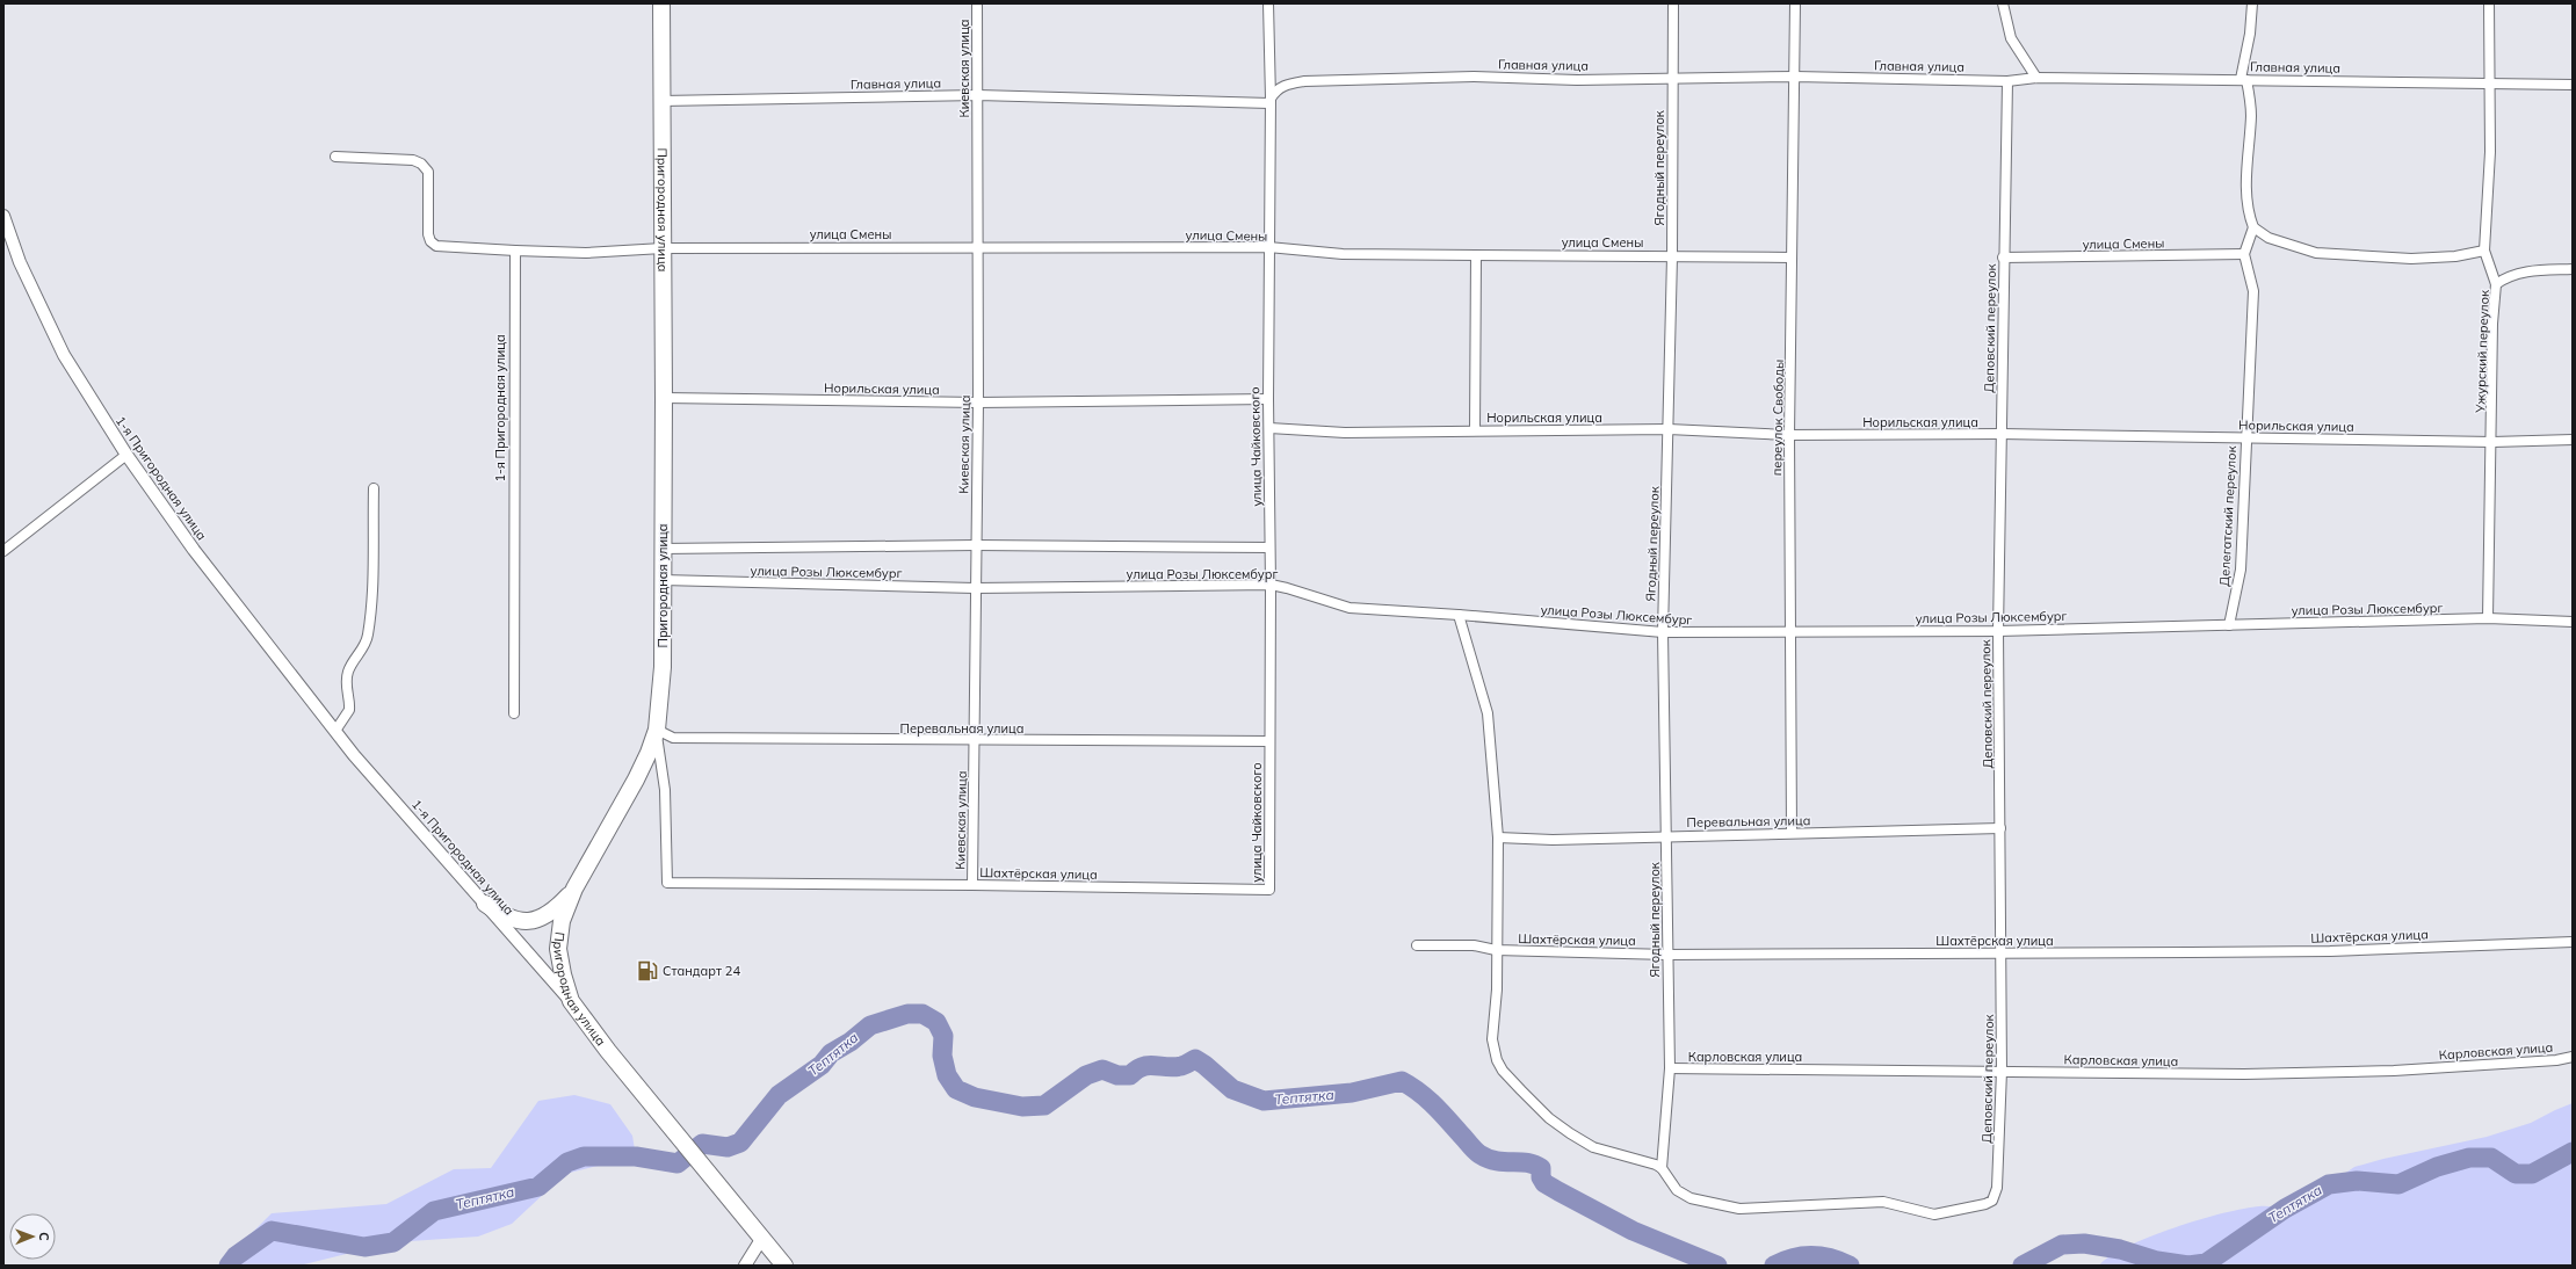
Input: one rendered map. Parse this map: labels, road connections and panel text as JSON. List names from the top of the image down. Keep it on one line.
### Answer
{"streets":{"highway":["Пригородная улица"],"street":["Главная улица","Киевская улица","Ягодный переулок","улица Смены","Деповский переулок","Ужурский переулок","Норильская улица","1-я Пригородная улица","переулок Свободы","улица Чайковского","Делегатский переулок","улица Розы Люксембург","Перевальная улица","Шахтёрская улица","Карловская улица"]},"crossings":[["Главная улица","Киевская улица"],["Главная улица","Ягодный переулок"],["Главная улица","Пригородная улица"],["Главная улица","Деповский переулок"],["Главная улица","Ужурский переулок"],["Главная улица","переулок Свободы"],["Главная улица","улица Чайковского"],["Киевская улица","улица Смены"],["Киевская улица","Норильская улица"],["Киевская улица","улица Розы Люксембург"],["Киевская улица","Перевальная улица"],["Киевская улица","Шахтёрская улица"],["Ягодный переулок","улица Смены"],["Ягодный переулок","Деповский переулок"],["Ягодный переулок","Норильская улица"],["Ягодный переулок","улица Розы Люксембург"],["Ягодный переулок","Перевальная улица"],["Ягодный переулок","Шахтёрская улица"],["Ягодный переулок","Карловская улица"],["Пригородная улица","улица Смены"],["Пригородная улица","Норильская улица"],["Пригородная улица","1-я Пригородная улица"],["Пригородная улица","улица Розы Люксембург"],["Пригородная улица","Перевальная улица"],["Пригородная улица","Шахтёрская улица"],["улица Смены","Деповский переулок"],["улица Смены","переулок Свободы"],["улица Смены","улица Чайковского"],["улица Смены","Делегатский переулок"],["Деповский переулок","Норильская улица"],["Деповский переулок","улица Розы Люксембург"],["Деповский переулок","Перевальная улица"],["Деповский переулок","Шахтёрская улица"],["Деповский переулок","Карловская улица"],["Ужурский переулок","Норильская улица"],["Ужурский переулок","улица Розы Люксембург"],["Норильская улица","переулок Свободы"],["Норильская улица","улица Чайковского"],["Норильская улица","Делегатский переулок"],["переулок Свободы","улица Розы Люксембург"],["переулок Свободы","Перевальная улица"],["улица Чайковского","улица Розы Люксембург"],["улица Чайковского","Перевальная улица"],["улица Чайковского","Шахтёрская улица"],["Делегатский переулок","улица Розы Люксембург"],["Перевальная улица","Шахтёрская улица"]],"water":["Тептятка"],"places":{"fuel station":["Стандарт 24"]},"north":"right"}
